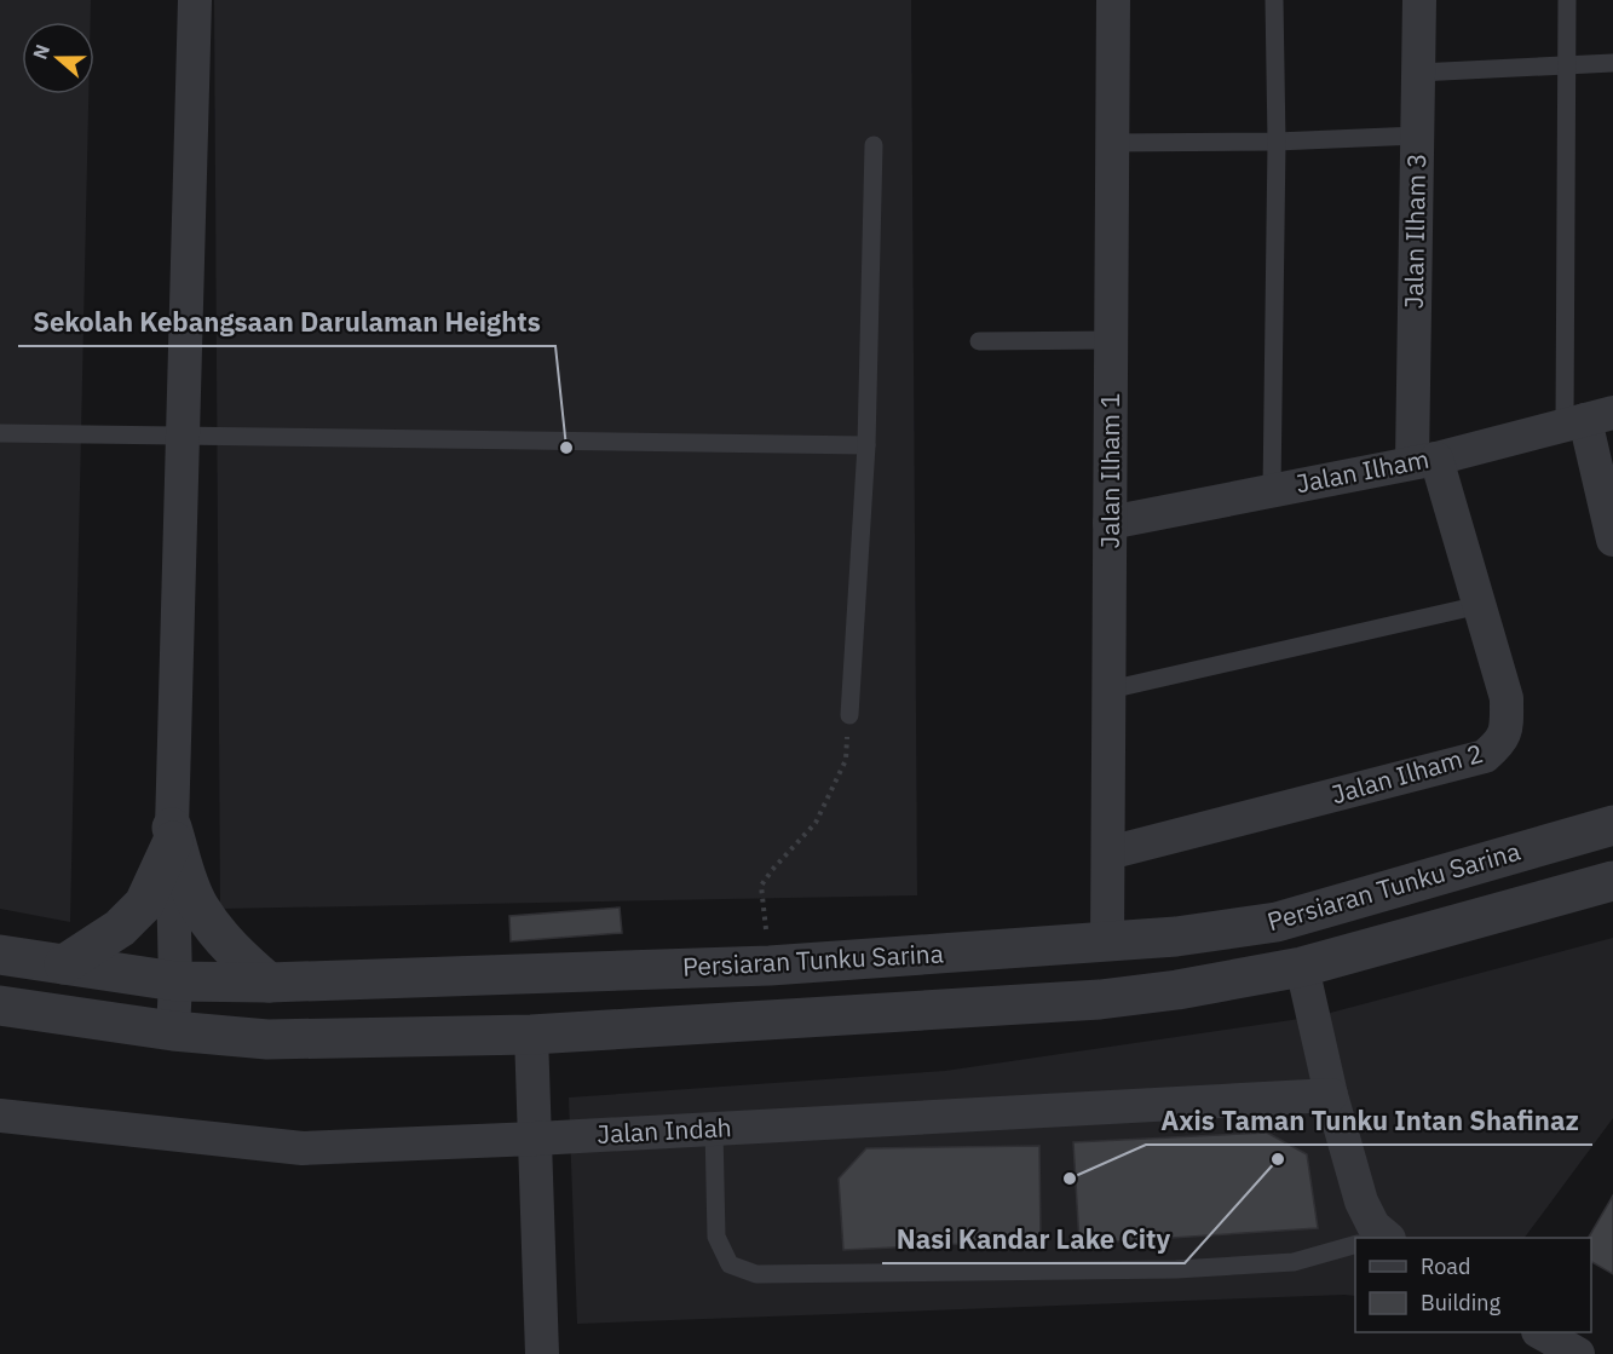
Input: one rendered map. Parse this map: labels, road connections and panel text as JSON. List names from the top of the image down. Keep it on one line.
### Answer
{"streets":{"street":["Jalan Ilham 3","Jalan Ilham 1","Jalan Ilham","Jalan Ilham 2","Persiaran Tunku Sarina","Jalan Indah"]},"crossings":[["Jalan Ilham 3","Jalan Ilham"],["Jalan Ilham 3","Jalan Ilham 2"],["Jalan Ilham 1","Jalan Ilham"],["Jalan Ilham 1","Jalan Ilham 2"],["Jalan Ilham 1","Persiaran Tunku Sarina"],["Jalan Ilham","Jalan Ilham 2"]],"places":["Sekolah Kebangsaan Darulaman Heights","Nasi Kandar Lake City","Axis Taman Tunku Intan Shafinaz"],"legend":["Road","Building"],"north":"left"}
